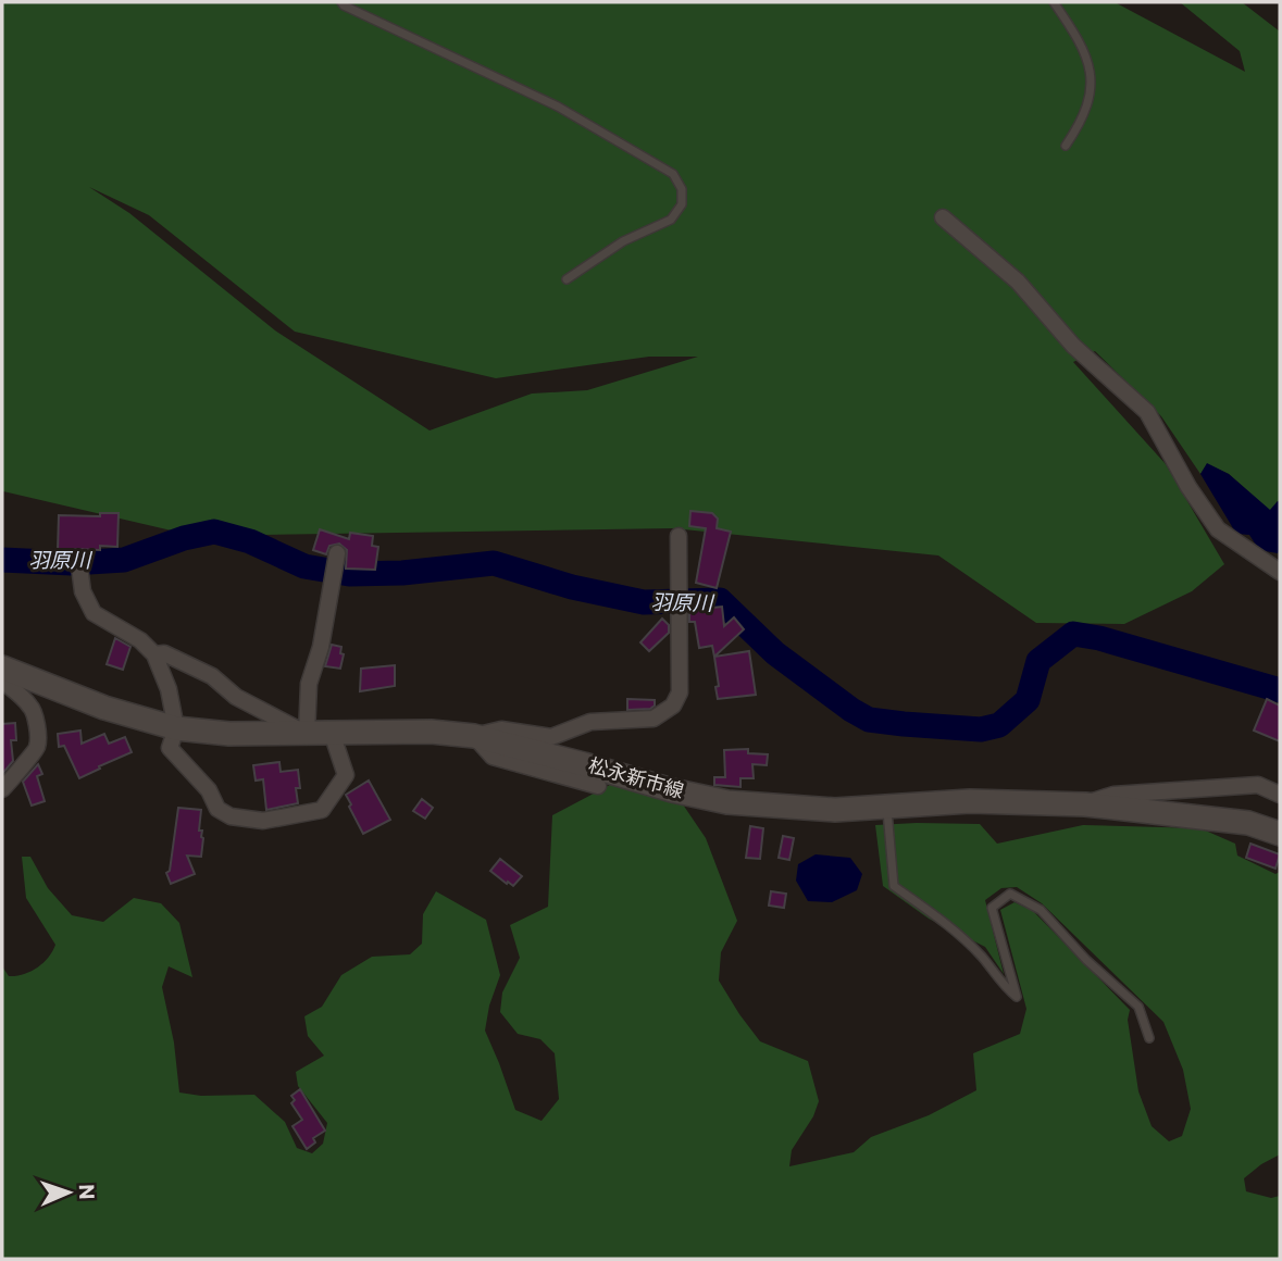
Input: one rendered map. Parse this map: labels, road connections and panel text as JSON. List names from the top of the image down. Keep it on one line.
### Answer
{"streets":{"main road":["松永新市線"]},"water":["羽原川"],"north":"right"}
